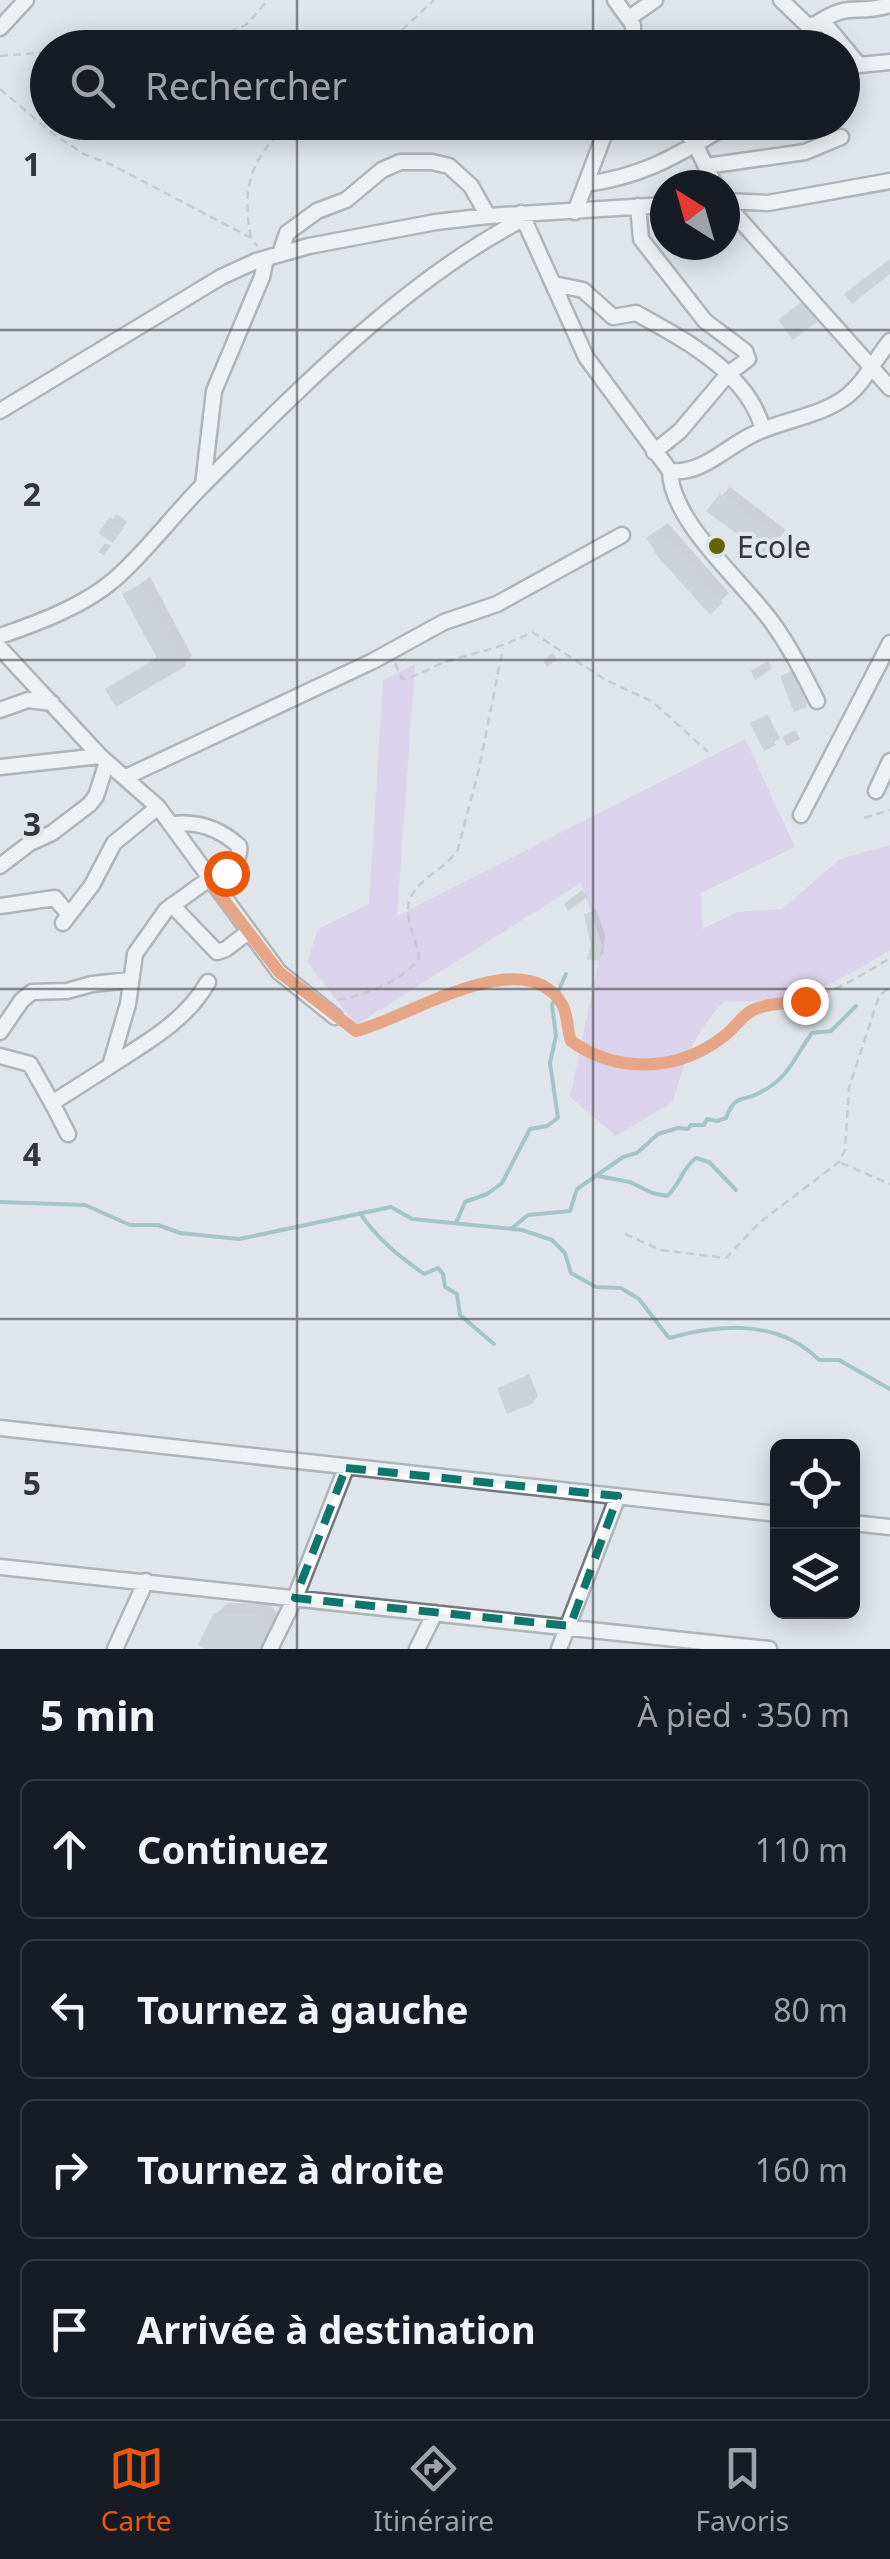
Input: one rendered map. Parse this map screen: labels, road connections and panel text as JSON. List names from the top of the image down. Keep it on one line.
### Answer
{"places":["Ecole"],"north":"top left","page":{"search":"Rechercher","heading":["5 min","À pied · 350 m"],"list":[["Continuez","110 m"],["Tournez à gauche","80 m"],["Tournez à droite","160 m"],"Arrivée à destination"],"nav":["Carte","Itinéraire","Favoris"]},"grid":{"rows":["1","2","3","4","5"]}}
